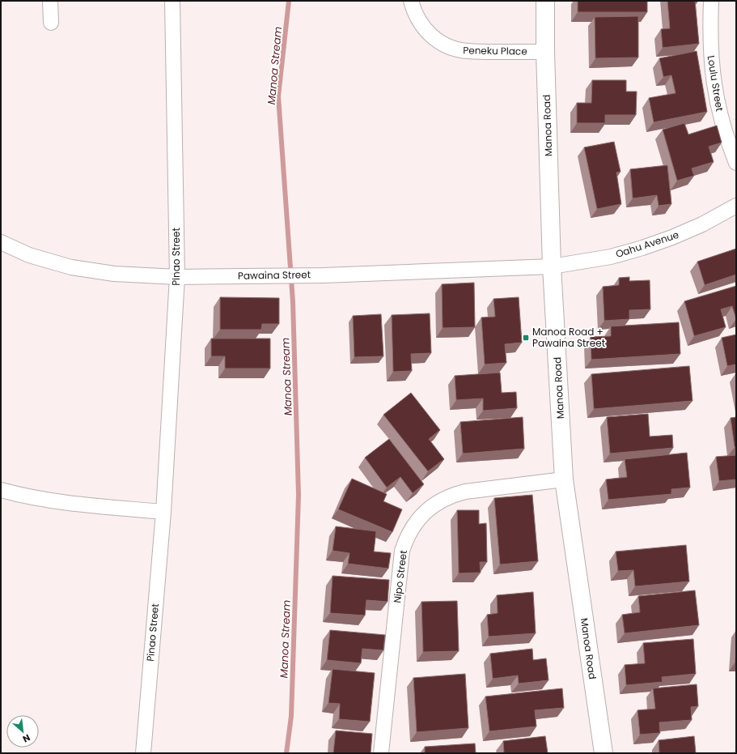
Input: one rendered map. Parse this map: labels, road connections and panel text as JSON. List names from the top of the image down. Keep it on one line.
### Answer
{"streets":{"street":["Peneku Place","Loulu Street","Manoa Road","Oahu Avenue","Pinao Street","Pawaina Street","Nipo Street"]},"crossings":[["Peneku Place","Manoa Road"],["Manoa Road","Oahu Avenue"],["Manoa Road","Pawaina Street"],["Manoa Road","Nipo Street"],["Oahu Avenue","Pawaina Street"],["Pinao Street","Pawaina Street"]],"water":["Manoa Stream"],"places":{"transit":["Manoa Road + Pawaina Street"]},"north":"bottom right"}
